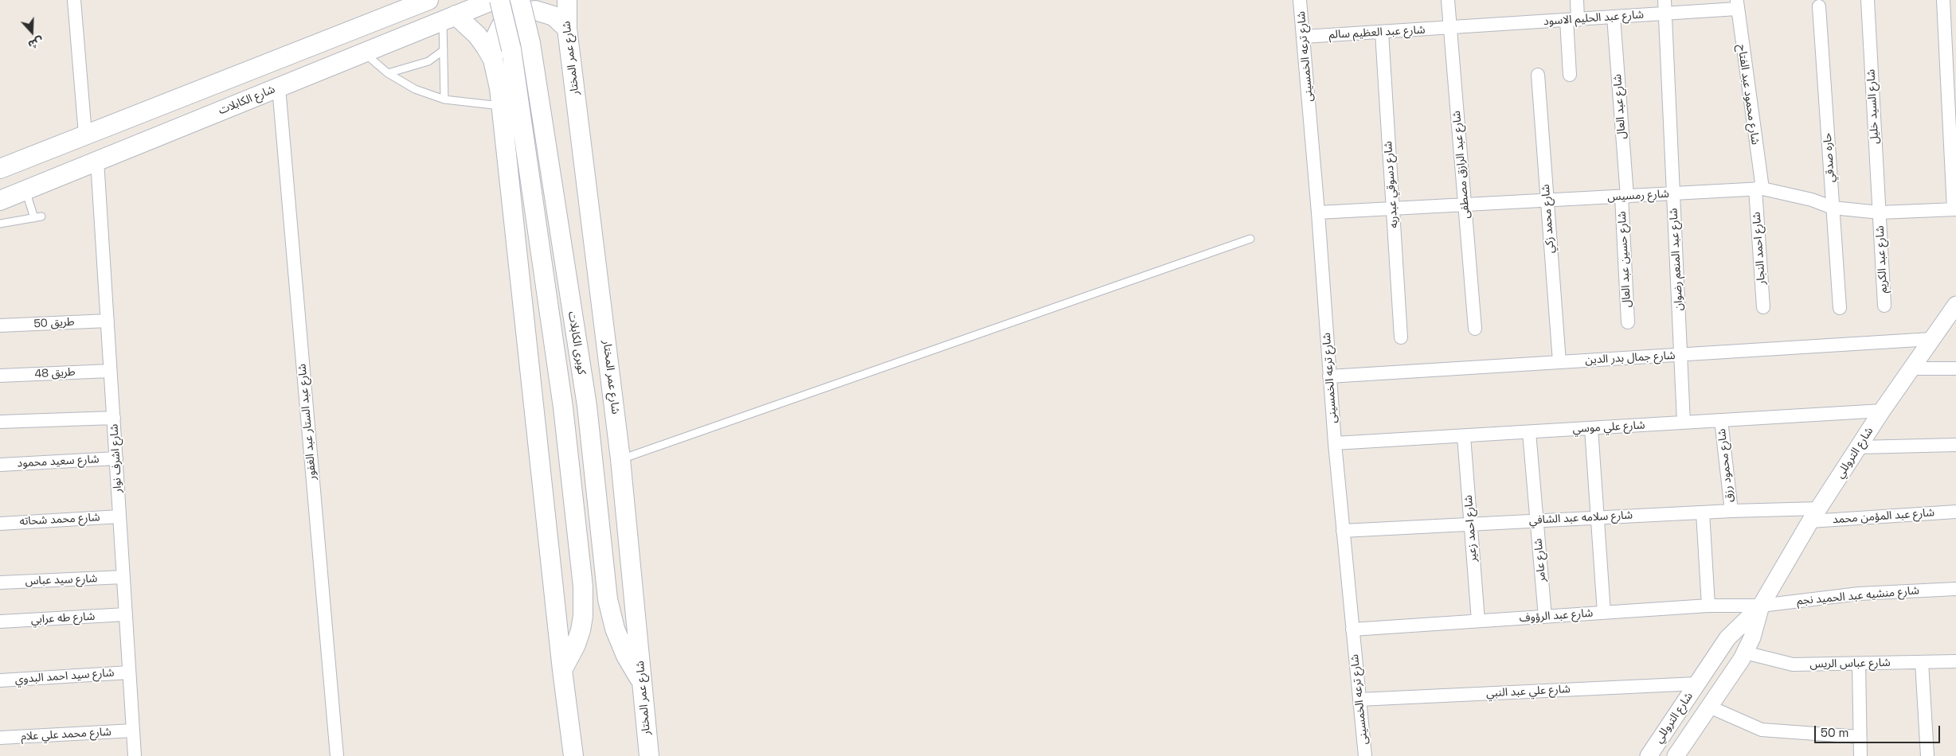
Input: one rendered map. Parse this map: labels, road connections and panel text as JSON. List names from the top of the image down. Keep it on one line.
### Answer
{"streets":{"main road":["شارع عمر المختار","شارع الكابلات","كوبرى الكابلات"],"street":["شارع عبد الحليم الاسود","شارع عبد العظيم سالم","شارع ترعه الخمسينى","شارع محمود عبد الفتاح","شارع عبد العال","شارع السيد خليل","حاره صدقي","شارع عبد الرازق مصطفى","شارع دسوقي عبدربه","شارع رمسيس","شارع محمد زكي","شارع احمد النجار","شارع حسين عبد العال","شارع عبد المنعم رضوان","شارع عبد الكريم","طريق 50","شارع جمال بدر الدين","طريق 48","شارع عبد الستار عبد الغفور","شارع علي موسي","شارع التروللي","شارع اشرف نوار","شارع سعيد محمود","شارع محمود رزق","شارع عبد المؤمن محمد","شارع سلامه عبد الشافي","شارع محمد شحاته","شارع احمد زعير","شارع عامر","شارع سيد عباس","شارع منشيه عبد الحميد نجم","شارع عبد الرؤوف","شارع طه عرابي","شارع عباس الريس","شارع سيد احمد البدوي","شارع علي عبد النبي","شارع محمد علي علام"]},"crossings":[["شارع عبد الحليم الاسود","شارع عبد العظيم سالم"],["شارع عبد الحليم الاسود","شارع محمود عبد الفتاح"],["شارع عبد الحليم الاسود","شارع عبد العال"],["شارع عبد الحليم الاسود","شارع عبد الرازق مصطفى"],["شارع عبد الحليم الاسود","شارع عبد المنعم رضوان"],["شارع عبد العظيم سالم","شارع ترعه الخمسينى"],["شارع عبد العظيم سالم","شارع عبد الرازق مصطفى"],["شارع عبد العظيم سالم","شارع دسوقي عبدربه"],["شارع ترعه الخمسينى","شارع رمسيس"],["شارع ترعه الخمسينى","شارع جمال بدر الدين"],["شارع ترعه الخمسينى","شارع علي موسي"],["شارع ترعه الخمسينى","شارع سلامه عبد الشافي"],["شارع ترعه الخمسينى","شارع عبد الرؤوف"],["شارع ترعه الخمسينى","شارع علي عبد النبي"],["شارع عمر المختار","كوبرى الكابلات"],["شارع محمود عبد الفتاح","شارع رمسيس"],["شارع محمود عبد الفتاح","شارع احمد النجار"],["شارع الكابلات","شارع عبد الستار عبد الغفور"],["شارع الكابلات","شارع اشرف نوار"],["شارع عبد العال","شارع رمسيس"],["شارع عبد العال","شارع حسين عبد العال"],["شارع السيد خليل","شارع رمسيس"],["شارع السيد خليل","شارع عبد الكريم"],["حاره صدقي","شارع رمسيس"],["شارع عبد الرازق مصطفى","شارع رمسيس"],["شارع دسوقي عبدربه","شارع رمسيس"],["شارع رمسيس","شارع محمد زكي"],["شارع رمسيس","شارع احمد النجار"],["شارع رمسيس","شارع حسين عبد العال"],["شارع رمسيس","شارع عبد المنعم رضوان"],["شارع رمسيس","شارع عبد الكريم"],["شارع محمد زكي","شارع جمال بدر الدين"],["شارع عبد المنعم رضوان","شارع جمال بدر الدين"],["شارع عبد المنعم رضوان","شارع علي موسي"],["طريق 50","شارع اشرف نوار"],["شارع جمال بدر الدين","شارع التروللي"],["طريق 48","شارع اشرف نوار"],["شارع علي موسي","شارع التروللي"],["شارع علي موسي","شارع محمود رزق"],["شارع علي موسي","شارع احمد زعير"],["شارع علي موسي","شارع عامر"],["شارع التروللي","شارع عبد المؤمن محمد"],["شارع التروللي","شارع سلامه عبد الشافي"],["شارع التروللي","شارع منشيه عبد الحميد نجم"],["شارع التروللي","شارع عبد الرؤوف"],["شارع التروللي","شارع عباس الريس"],["شارع التروللي","شارع علي عبد النبي"],["شارع اشرف نوار","شارع سعيد محمود"],["شارع اشرف نوار","شارع محمد شحاته"],["شارع اشرف نوار","شارع سيد عباس"],["شارع اشرف نوار","شارع طه عرابي"],["شارع اشرف نوار","شارع سيد احمد البدوي"],["شارع اشرف نوار","شارع محمد علي علام"],["شارع محمود رزق","شارع سلامه عبد الشافي"],["شارع عبد المؤمن محمد","شارع سلامه عبد الشافي"],["شارع سلامه عبد الشافي","شارع احمد زعير"],["شارع سلامه عبد الشافي","شارع عامر"],["شارع احمد زعير","شارع عبد الرؤوف"],["شارع عامر","شارع عبد الرؤوف"],["شارع منشيه عبد الحميد نجم","شارع عبد الرؤوف"]],"scale_bar":"50 m","north":"bottom"}
